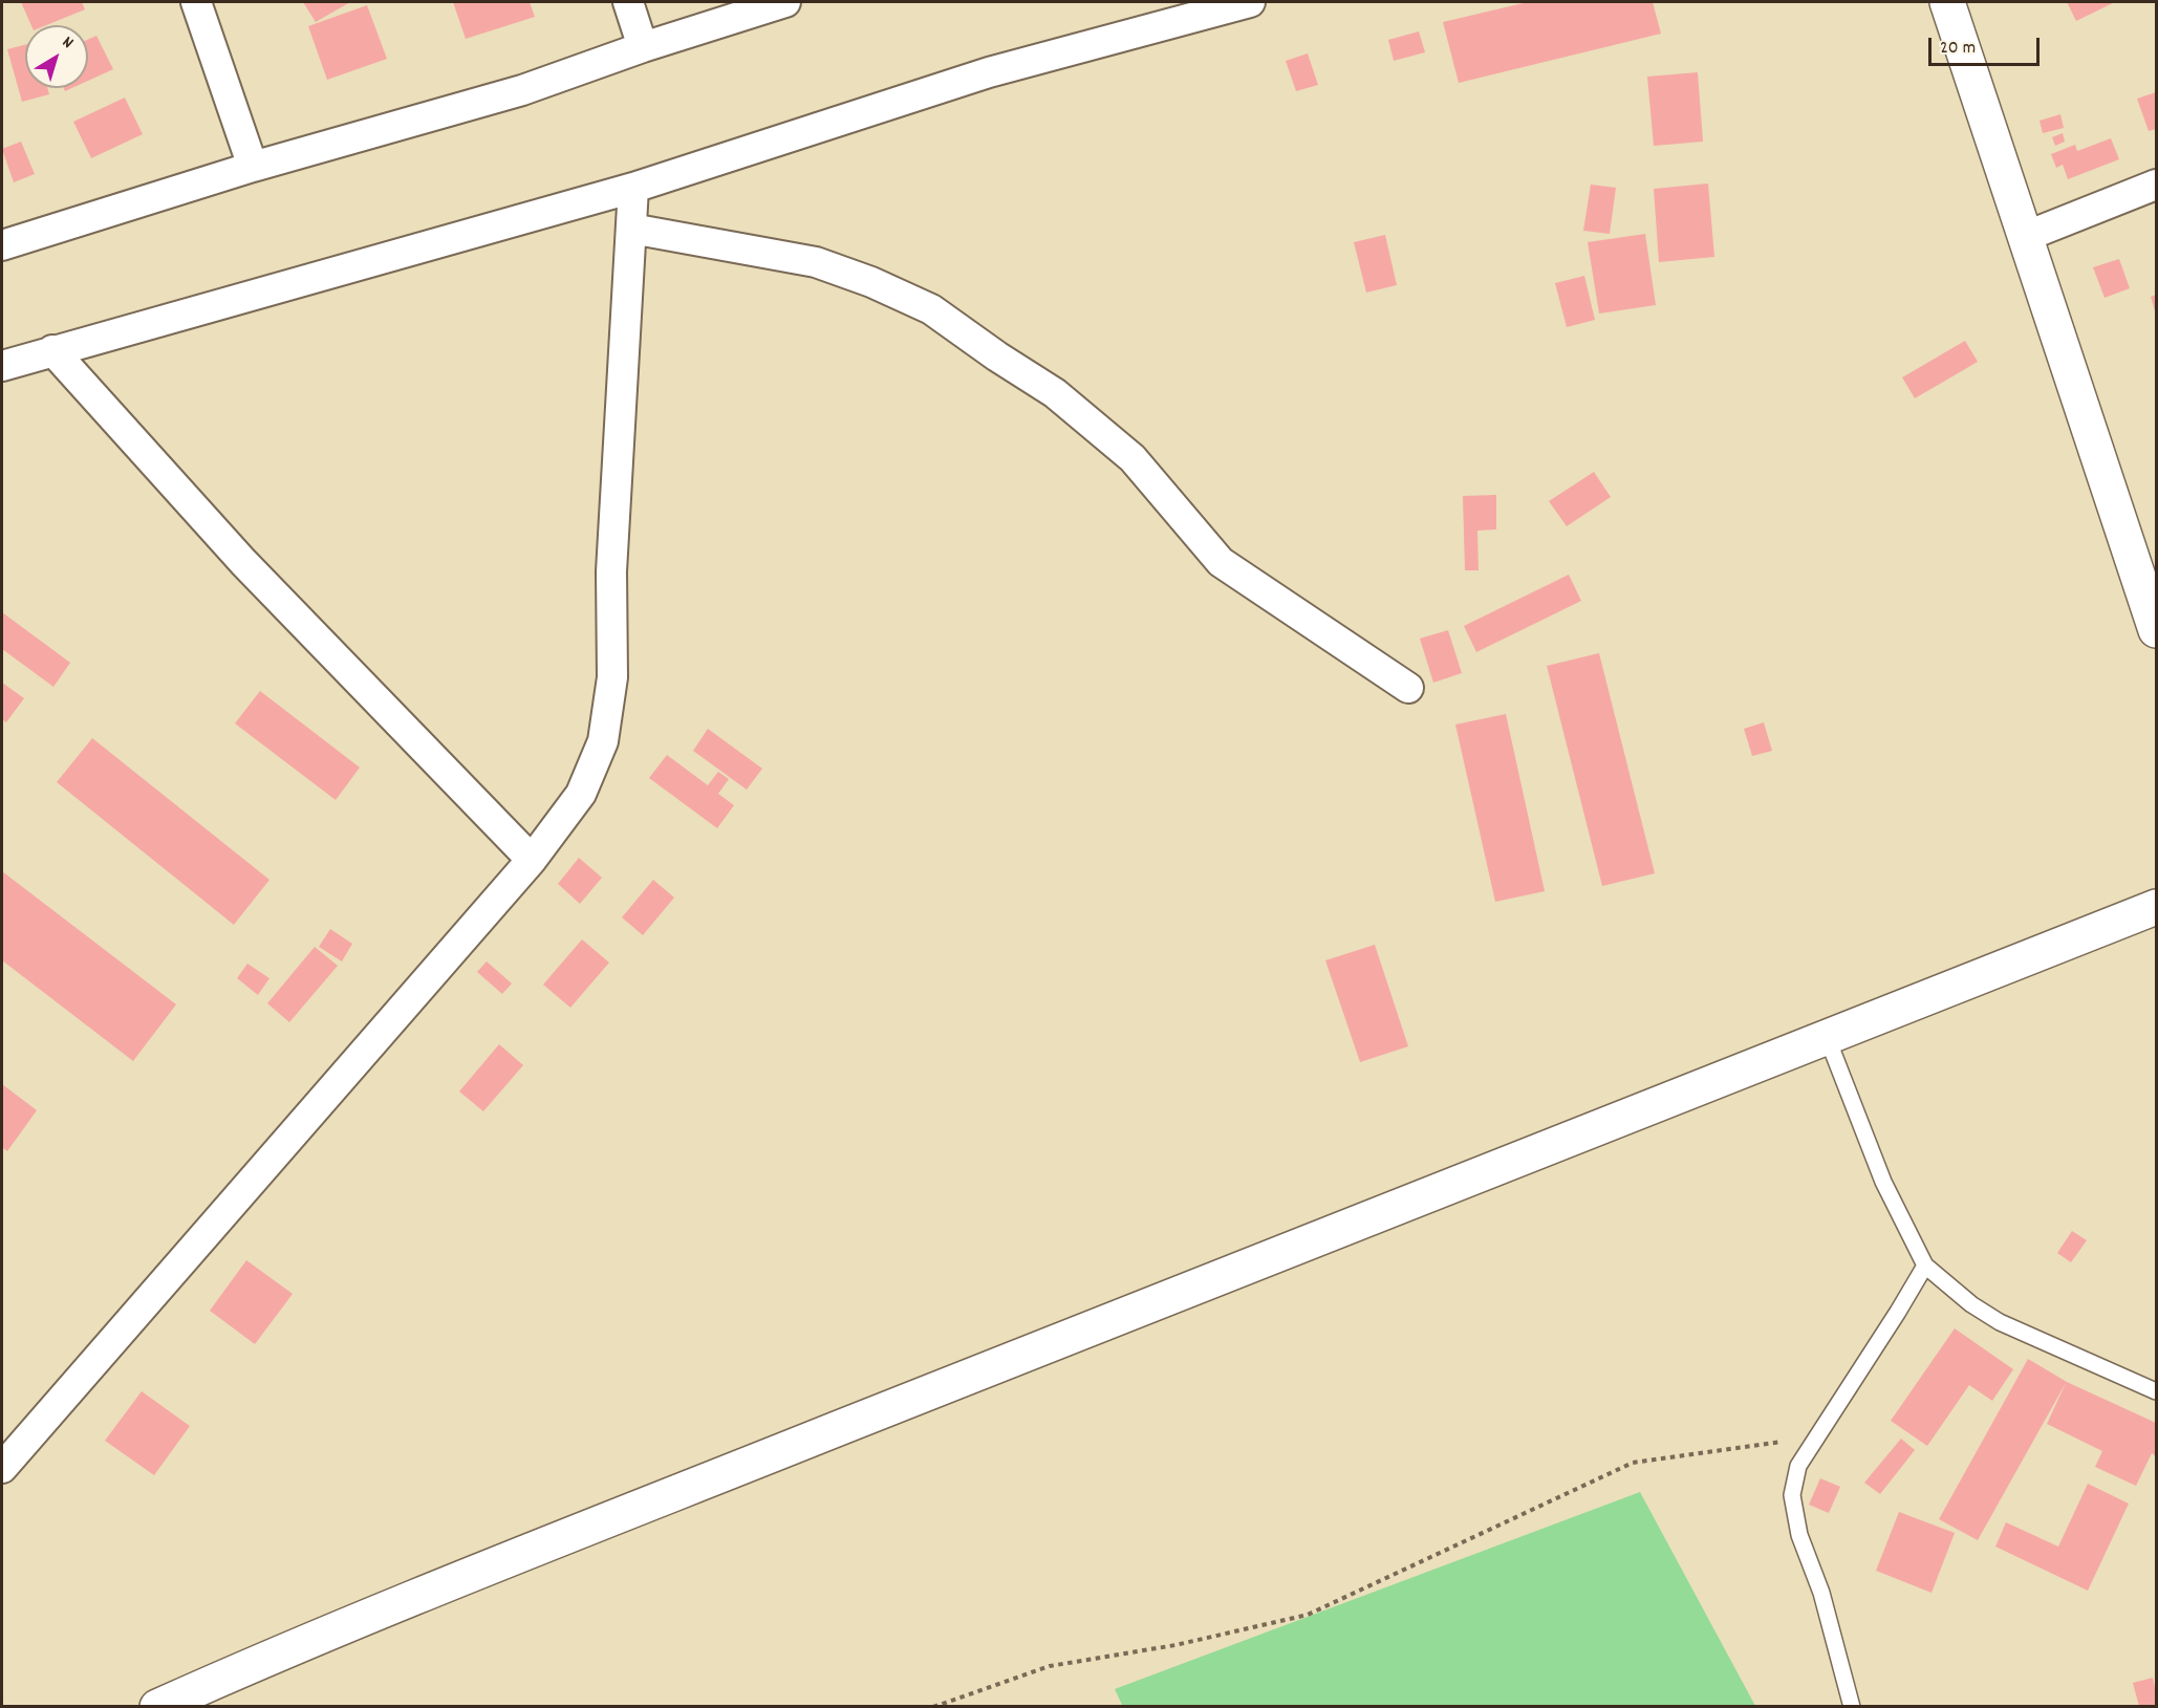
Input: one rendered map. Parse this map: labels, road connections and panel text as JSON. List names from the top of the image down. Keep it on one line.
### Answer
{"scale_bar":"20 m","north":"top right"}
